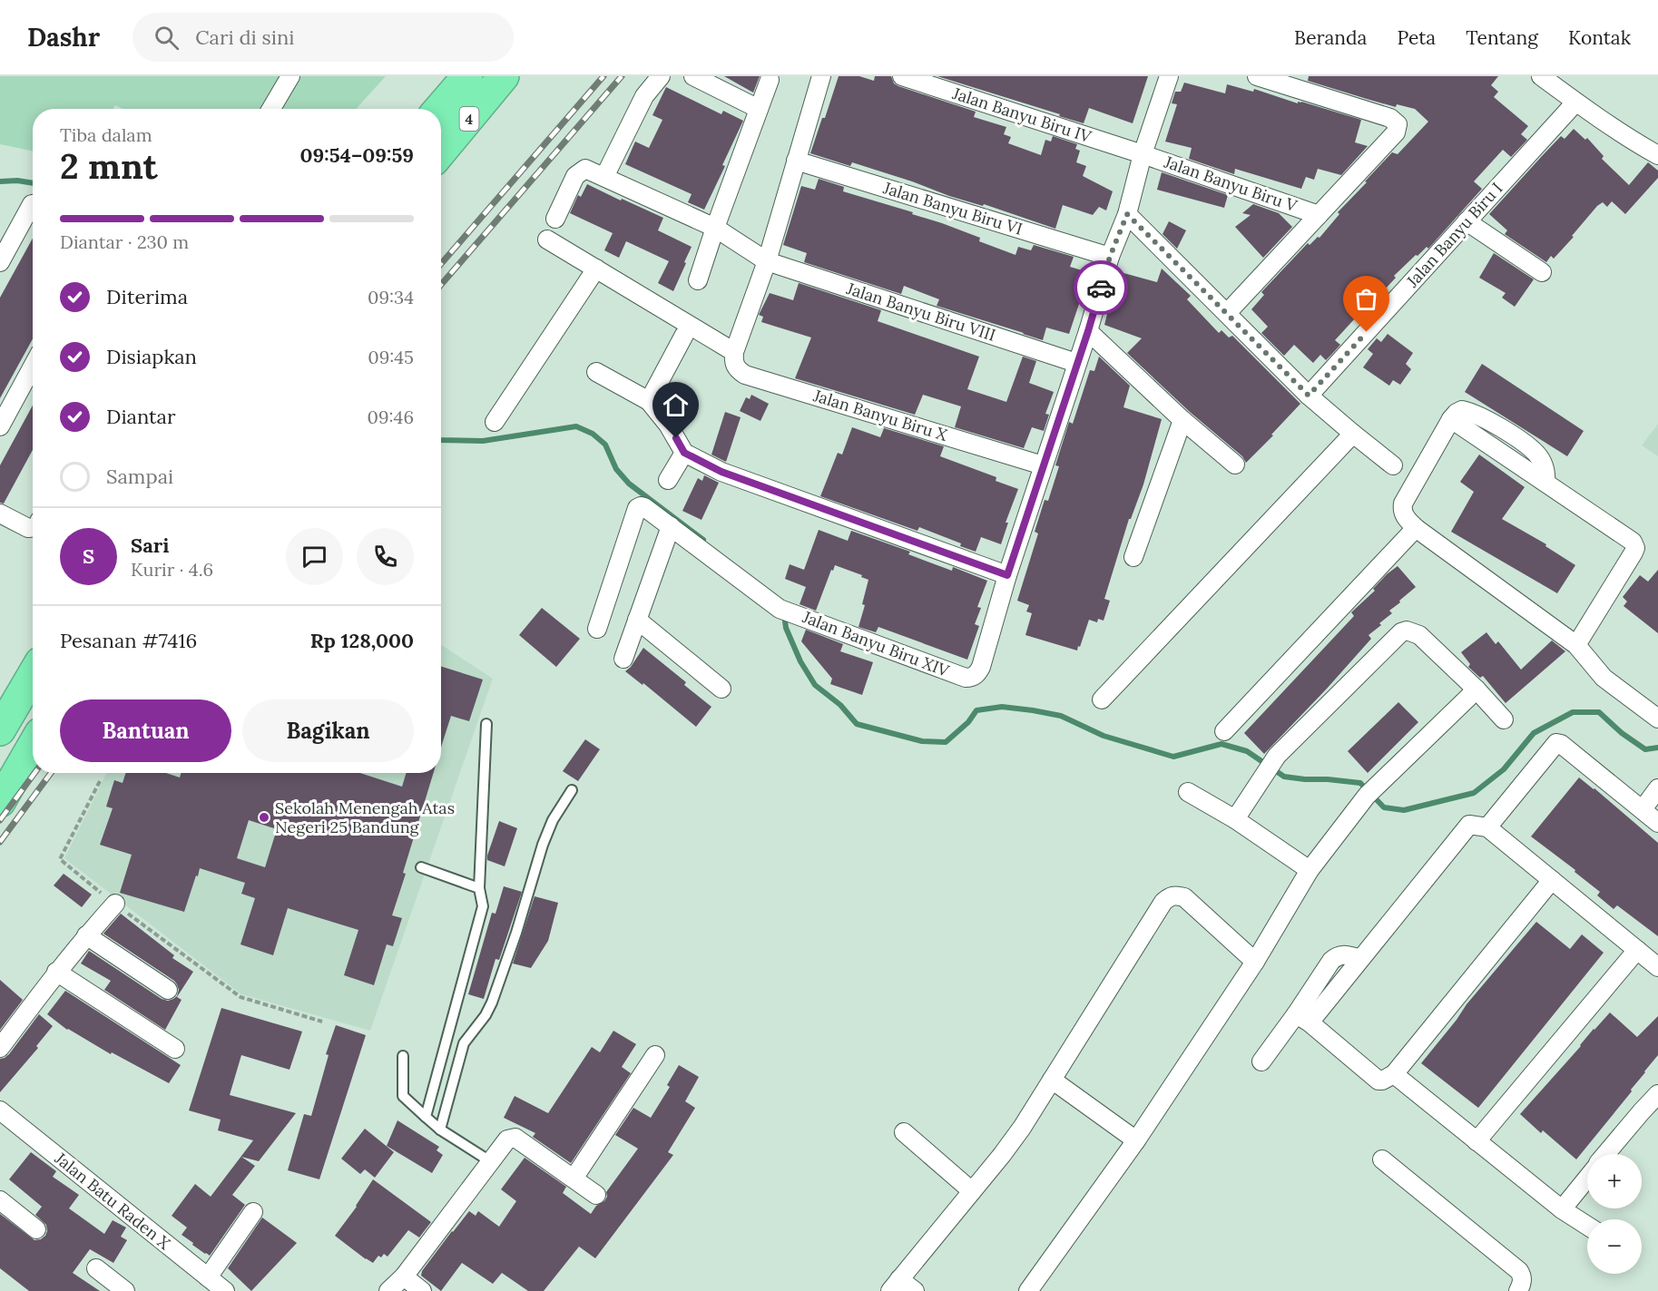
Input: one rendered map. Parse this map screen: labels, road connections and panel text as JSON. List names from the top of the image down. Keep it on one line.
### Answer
{"streets":{"highway":["4"],"street":["Jalan Banyu Biru IV","Jalan Banyu Biru V","Jalan Banyu Biru VI","Jalan Banyu Biru I","Jalan Banyu Biru VIII","Jalan Banyu Biru X","Jalan Banyu Biru XIV","Jalan Batu Raden X"]},"crossings":[["Jalan Banyu Biru IV","Jalan Banyu Biru V"]],"places":["Sekolah Menengah Atas Negeri 25 Bandung"],"page":{"header":"Dashr","search":"Cari di sini","nav":["Beranda","Peta","Tentang","Kontak"],"heading":["2 mnt","Tiba dalam","09:54–09:59"],"panel":["Sari","Kurir · 4.6","Pesanan #7416","Rp 128,000"],"bar":"Diantar · 230 m","list":[["Diterima","09:34"],["Disiapkan","09:45"],["Diantar","09:46"],"Sampai"],"round":"S","buttons":["Bantuan","Bagikan"],"map_buttons":["+","−"]}}
